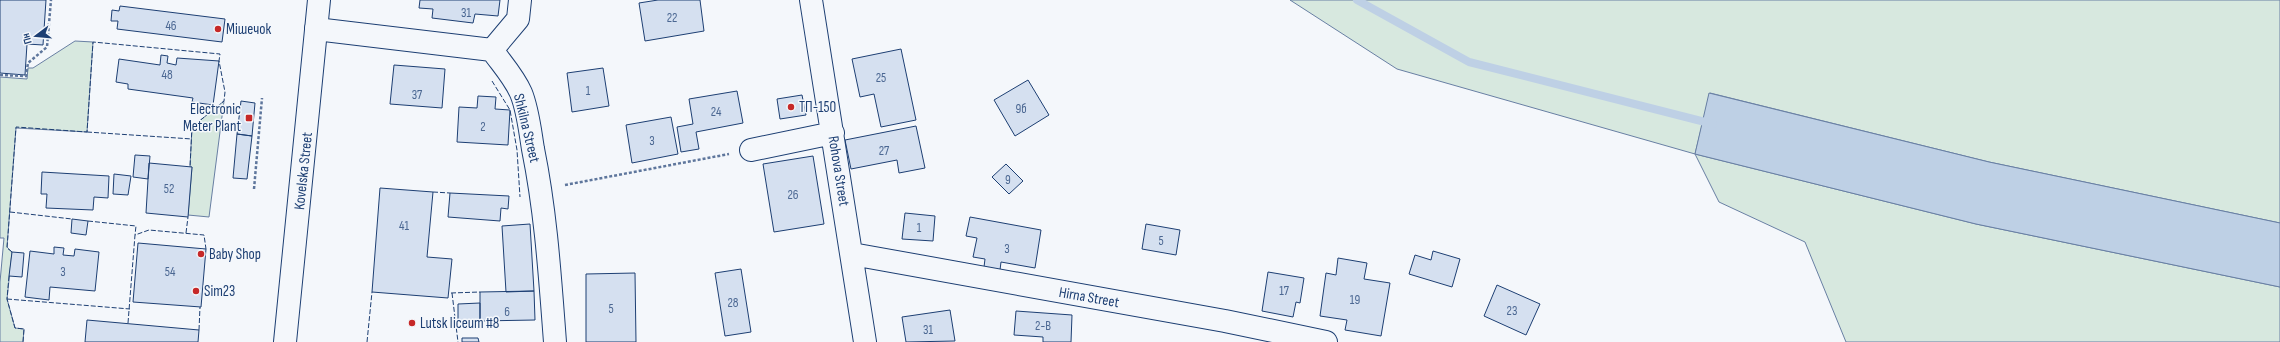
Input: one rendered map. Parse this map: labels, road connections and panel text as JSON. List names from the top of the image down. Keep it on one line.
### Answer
{"streets":{"street":["Shkilna Street","Kovelska Street","Rohova Street","Hirna Street"]},"crossings":[["Rohova Street","Hirna Street"]],"places":{"other":["Мішечок","ТП-150","Baby Shop","Sim23","Lutsk liceum #8"],"transit":["Electronic Meter Plant"]},"house_numbers":["31","22","46","48","25","1","37","9б","24","2","3","27","9","52","26","41","1","5","3","3","54","17","19","28","5","23","6","2-В","31"],"north":"left"}
